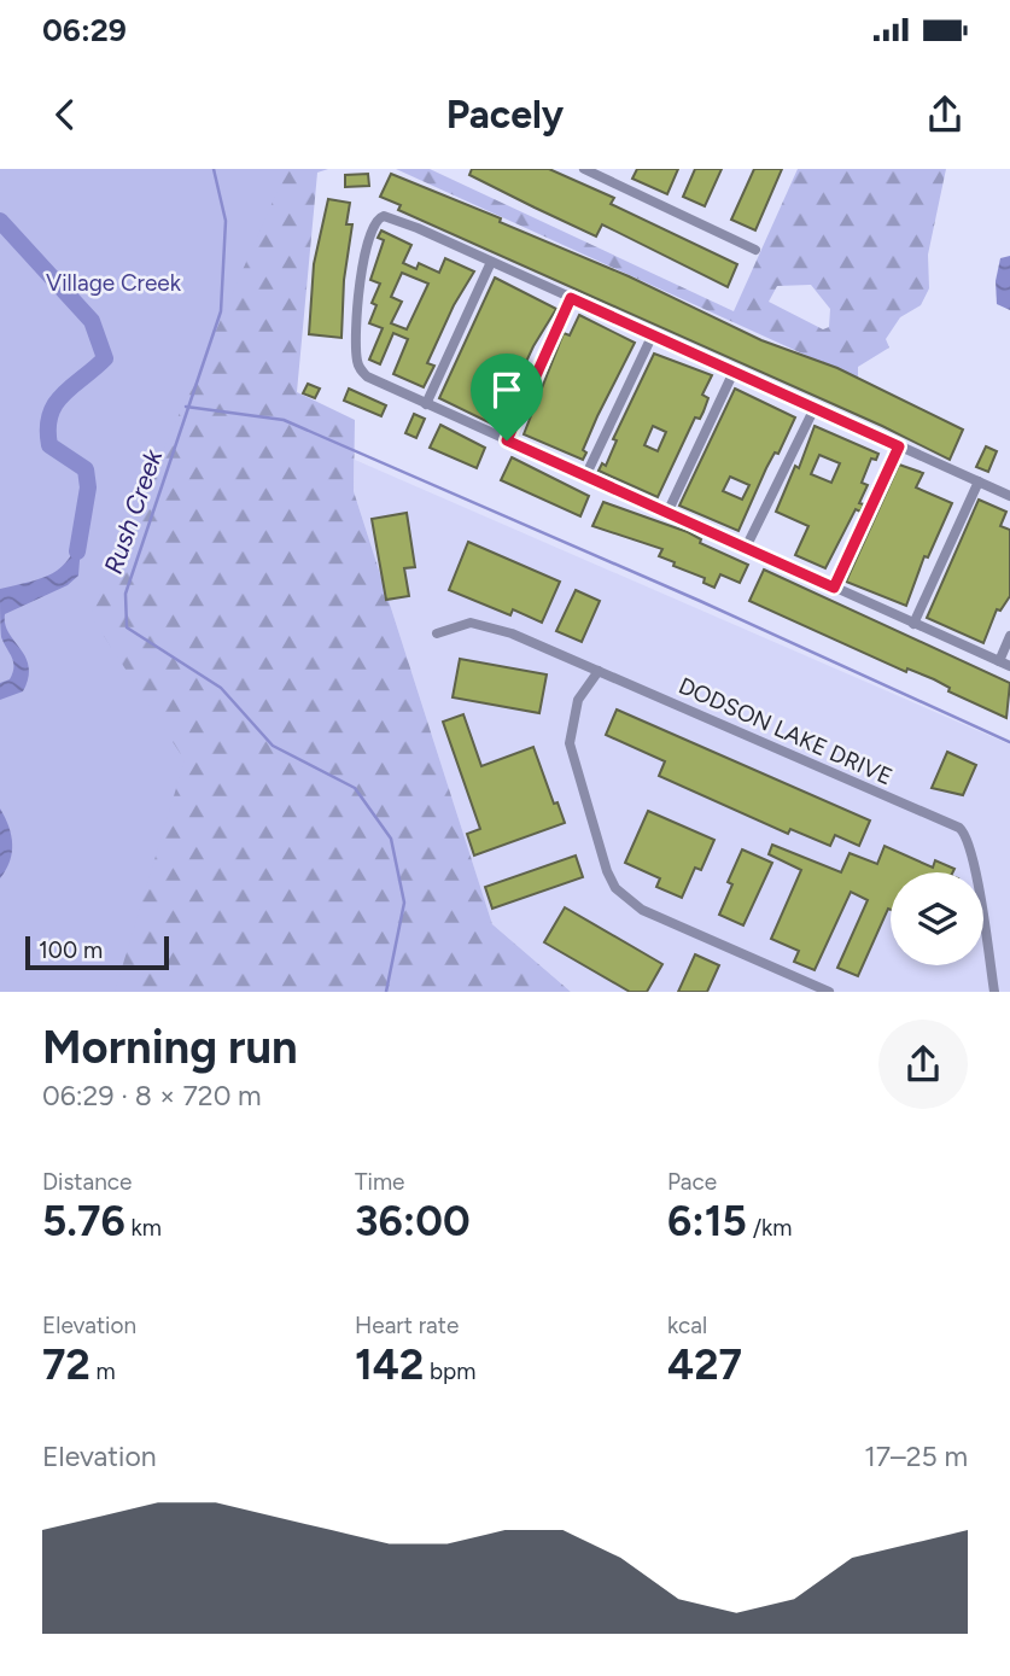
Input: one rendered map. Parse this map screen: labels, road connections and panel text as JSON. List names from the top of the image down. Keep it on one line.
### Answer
{"streets":{"street":["DODSON LAKE DRIVE"]},"water":["Rush Creek"],"parks":["Village Creek"],"scale_bar":"100 m","page":{"status":"06:29","header":"Pacely","scale":"100 m","heading":["Morning run","06:29 · 8 × 720 m"],"stats":[["Distance","5.76 km"],["Time","36:00"],["Pace","6:15 /km"],["Elevation","72 m"],["Heart rate","142 bpm"],["kcal","427"]],"chart":["Elevation","17–25 m"]}}
